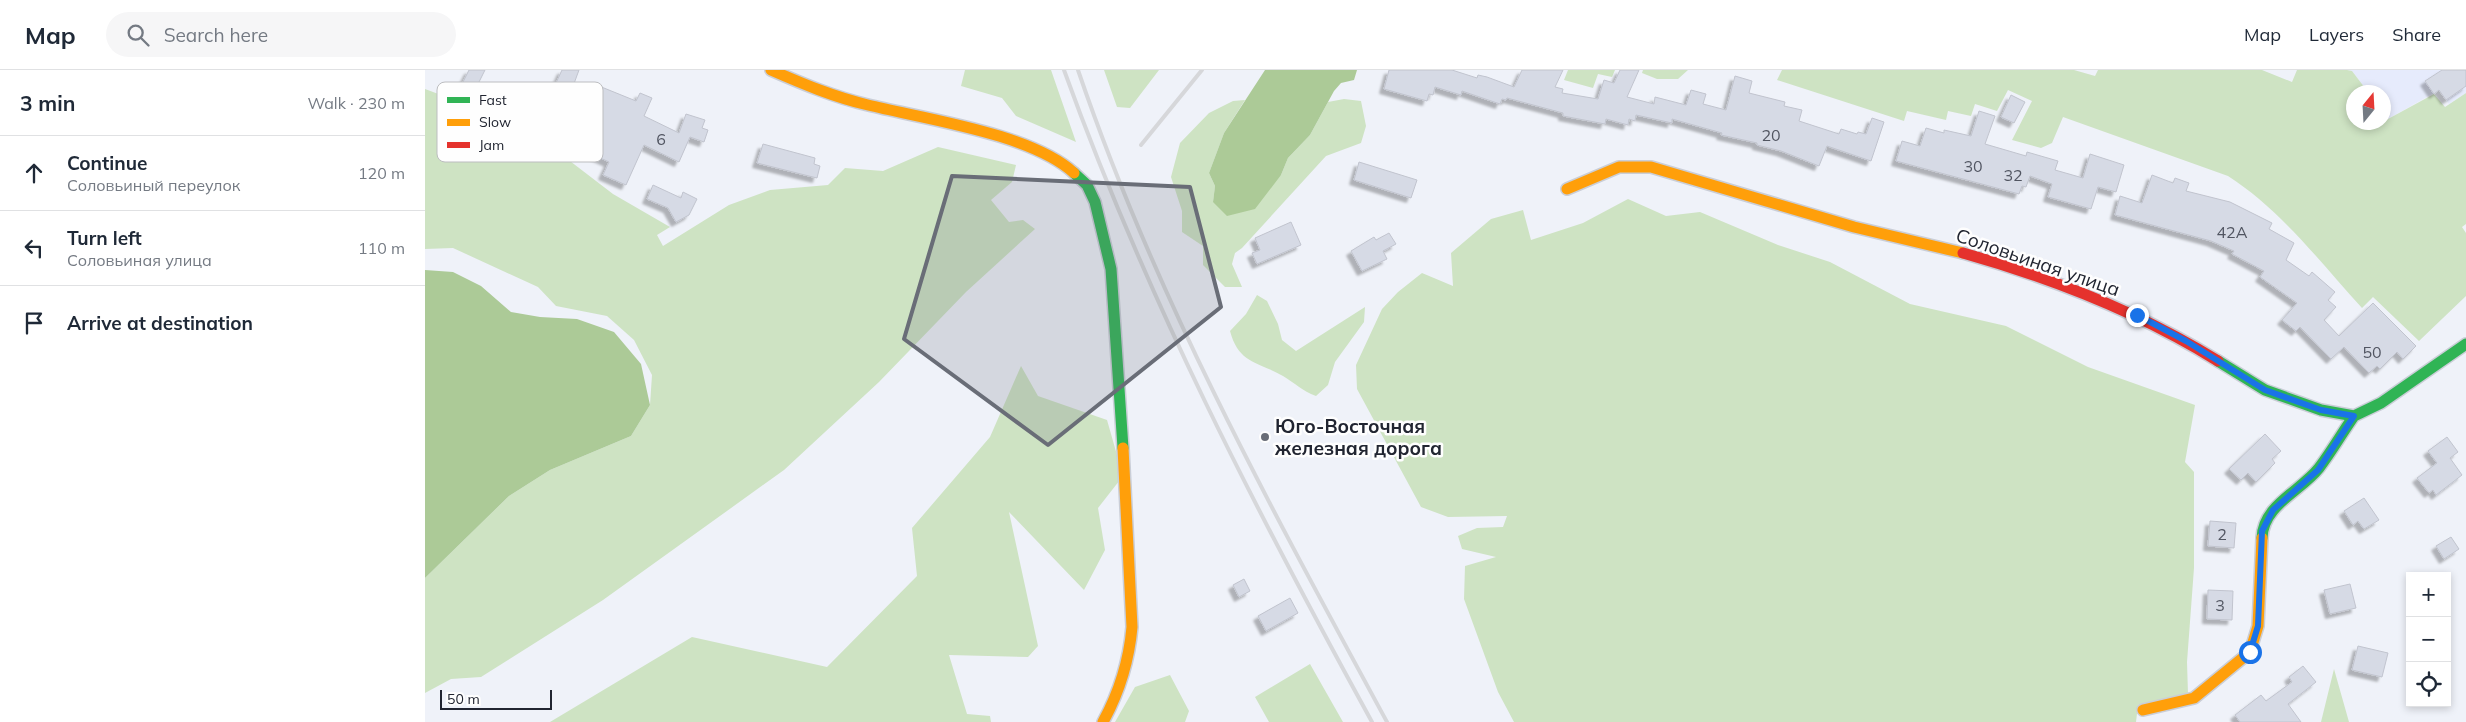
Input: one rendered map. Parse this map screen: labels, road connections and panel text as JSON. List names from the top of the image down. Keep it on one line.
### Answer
{"streets":{"street":["Соловьиная улица"]},"places":["Юго-Восточная железная дорога"],"house_numbers":["20","6","30","32","42А","50","2","3"],"legend":["Fast","Slow","Jam"],"scale_bar":"50 m","north":"top","page":{"header":"Map","search":"Search here","nav":["Map","Layers","Share"],"heading":["3 min","Walk · 230 m"],"list":[["Continue","Соловьиный переулок","120 m"],["Turn left","Соловьиная улица","110 m"],"Arrive at destination"],"map_buttons":["+","−"],"scale":"50 m"}}
